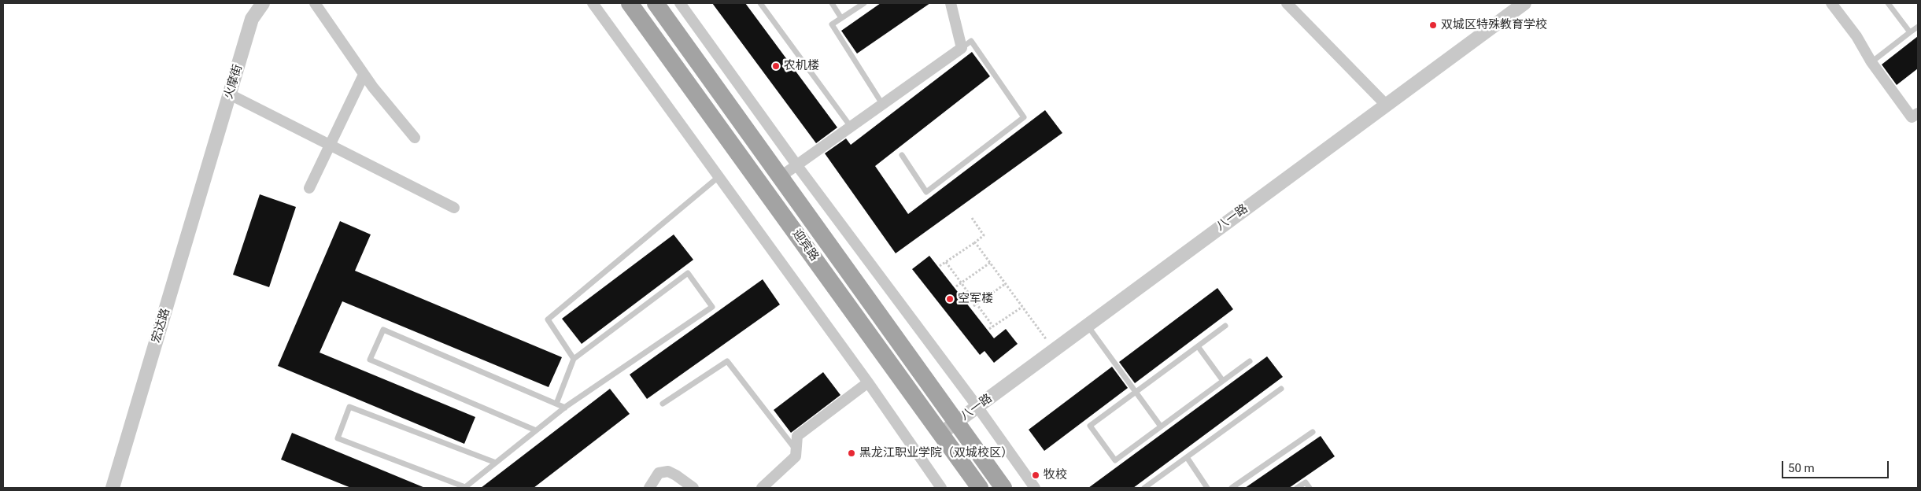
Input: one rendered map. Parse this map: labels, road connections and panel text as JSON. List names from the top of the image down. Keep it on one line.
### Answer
{"streets":{"main road":["迎宾路"],"street":["火摩街","八一路","宏达路"]},"crossings":[["火摩街","宏达路"],["八一路","迎宾路"]],"places":["双城区特殊教育学校","农机楼","空军楼","黑龙江职业学院（双城校区）","牧校"],"scale_bar":"50 m"}
